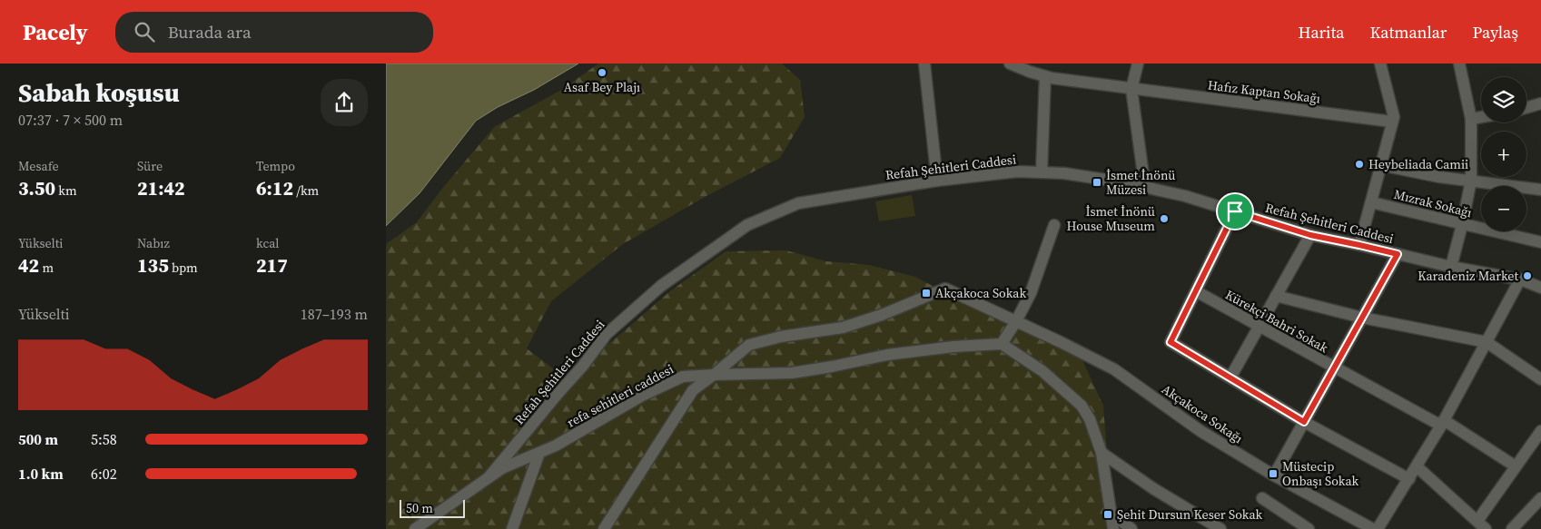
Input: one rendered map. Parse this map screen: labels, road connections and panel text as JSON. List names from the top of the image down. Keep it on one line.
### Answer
{"streets":{"street":["Hafız Kaptan Sokağı","Refah Şehitleri Caddesi","Mızrak Sokağı","Kürekçi Bahri Sokak","refa sehitleri caddesi","Akçakoca Sokağı"]},"crossings":[["Refah Şehitleri Caddesi","refa sehitleri caddesi"],["refa sehitleri caddesi","Akçakoca Sokağı"]],"places":{"other":["Asaf Bey Plajı","Heybeliada Camii","İsmet İnönü House Museum","Karadeniz Market"],"transit":["İsmet İnönü Müzesi","Akçakoca Sokak","Müstecip Onbaşı Sokak","Şehit Dursun Keser Sokak"]},"scale_bar":"50 m","page":{"header":"Pacely","search":"Burada ara","nav":["Harita","Katmanlar","Paylaş"],"heading":["Sabah koşusu","07:37 · 7 × 500 m"],"map_buttons":["+","−"],"stats":[["Mesafe","3.50 km"],["Süre","21:42"],["Tempo","6:12 /km"],["Yükselti","42 m"],["Nabız","135 bpm"],["kcal","217"]],"chart":["Yükselti","187–193 m"],"list":[{"name":"500 m","note":"5:58"},{"name":"1.0 km","note":"6:02"}],"scale":"50 m"}}
